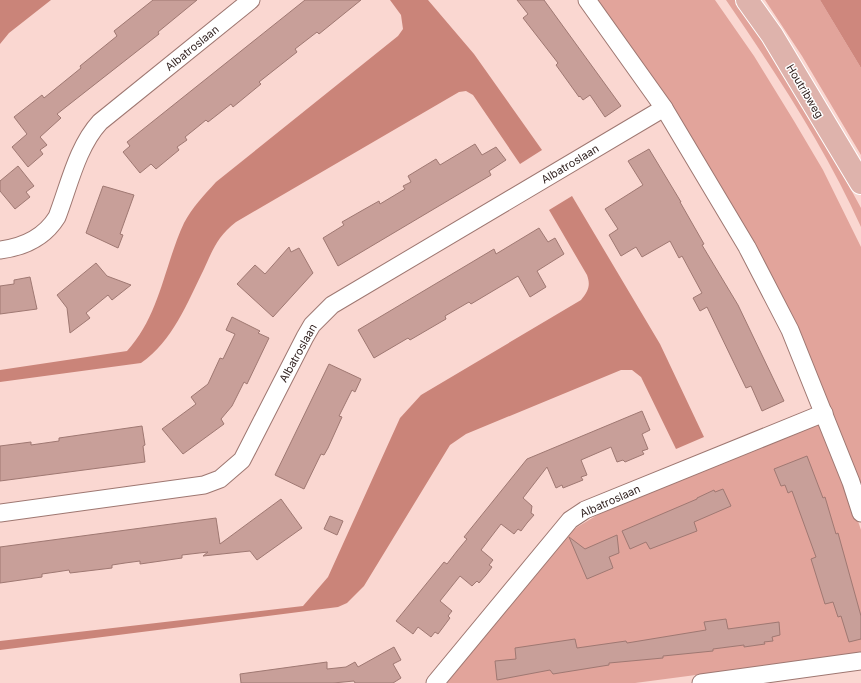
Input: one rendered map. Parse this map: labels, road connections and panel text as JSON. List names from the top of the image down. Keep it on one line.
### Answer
{"streets":{"main road":["Houtribweg"],"street":["Albatroslaan"]}}
